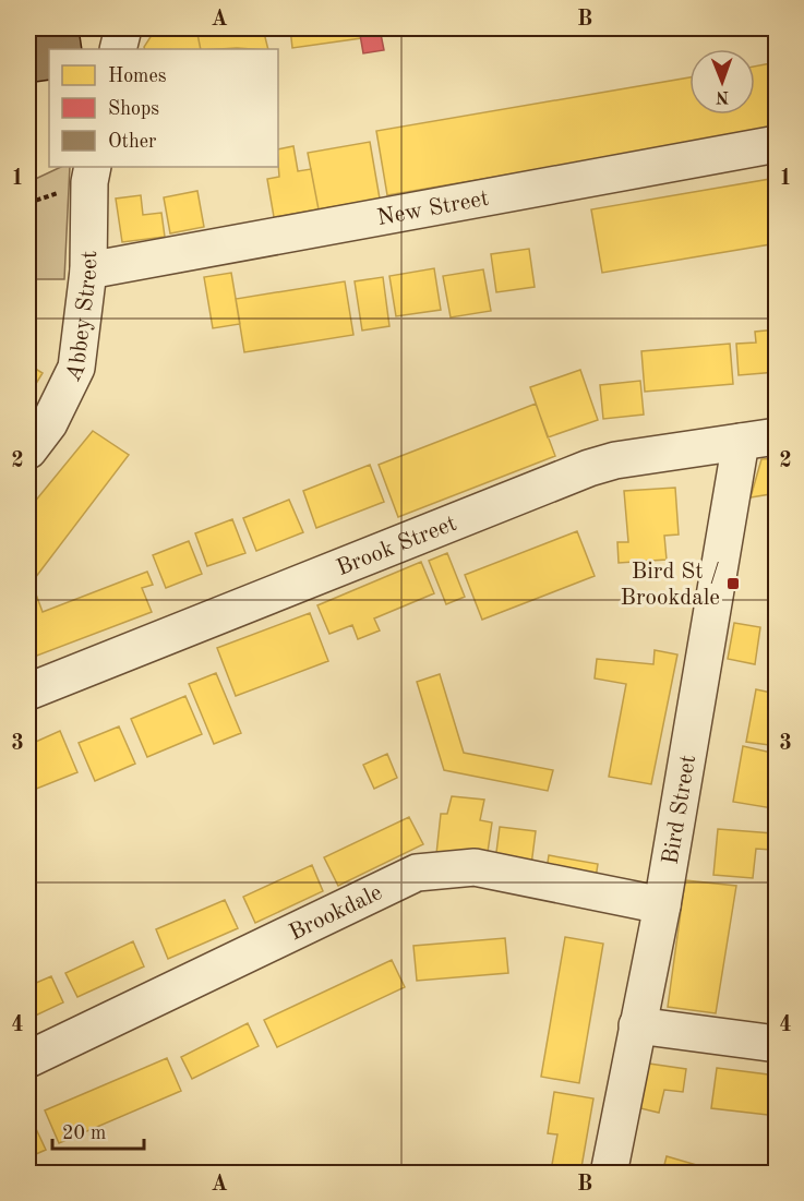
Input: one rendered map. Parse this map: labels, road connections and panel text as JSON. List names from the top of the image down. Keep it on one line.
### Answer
{"streets":{"street":["New Street","Abbey Street","Brook Street","Bird Street","Brookdale"]},"crossings":[["New Street","Abbey Street"],["Brook Street","Bird Street"],["Bird Street","Brookdale"]],"places":{"transit":["Bird St / Brookdale"]},"legend":["Homes","Shops","Other"],"scale_bar":"20 m","north":"bottom","grid":{"columns":["A","B"],"rows":["1","2","3","4"]}}
